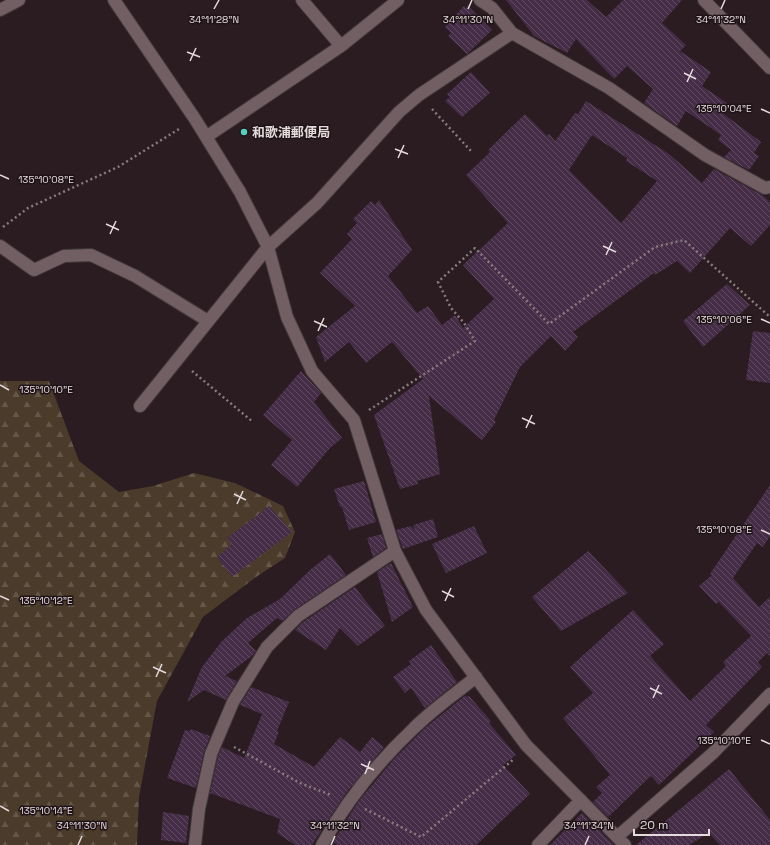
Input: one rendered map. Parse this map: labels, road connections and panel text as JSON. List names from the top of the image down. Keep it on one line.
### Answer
{"places":["和歌浦郵便局"],"scale_bar":"20 m","coordinates":["34°11'28\"N","34°11'30\"N","34°11'32\"N","135°10'04\"E","135°10'08\"E","135°10'06\"E","135°10'10\"E","135°10'12\"E","135°10'14\"E","34°11'34\"N"]}
